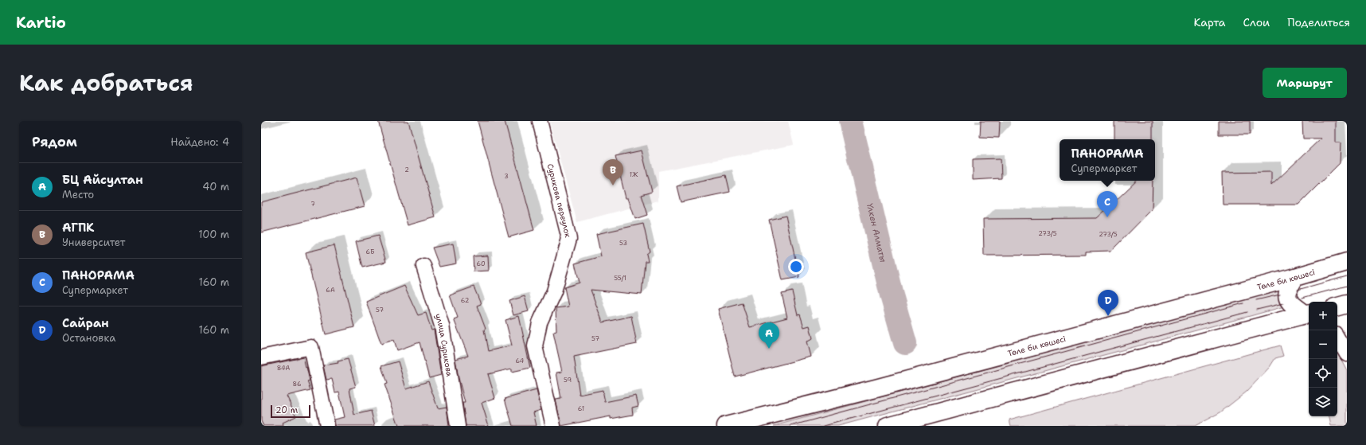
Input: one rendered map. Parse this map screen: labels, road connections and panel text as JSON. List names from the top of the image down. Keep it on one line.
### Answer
{"streets":{"main road":["Төле би көшесі"],"street":["Сурикова переулок","улица Сурикова"]},"water":["Үлкен Алматы"],"house_numbers":["2","1Ж","3","7","273/5","273/5","53","6Б","60","55/1","6А","62","57","57","64","84А","59","86","61"],"scale_bar":"20 m","page":{"header":"Kartio","nav":["Карта","Слои","Поделиться"],"title":"Как добраться","buttons":"Маршрут","heading":["Рядом","Найдено: 4"],"popup":["ПАНОРАМА","Супермаркет"],"pins":["B","C","D","A"],"list":[{"mark":"A","name":"БЦ Айсултан","note":"Место","value":"40 m"},{"mark":"B","name":"АГПК","note":"Университет","value":"100 m"},{"mark":"C","name":"ПАНОРАМА","note":"Супермаркет","value":"160 m"},{"mark":"D","name":"Сайран","note":"Остановка","value":"160 m"}],"map_buttons":["+","−"],"scale":"20 m"}}
